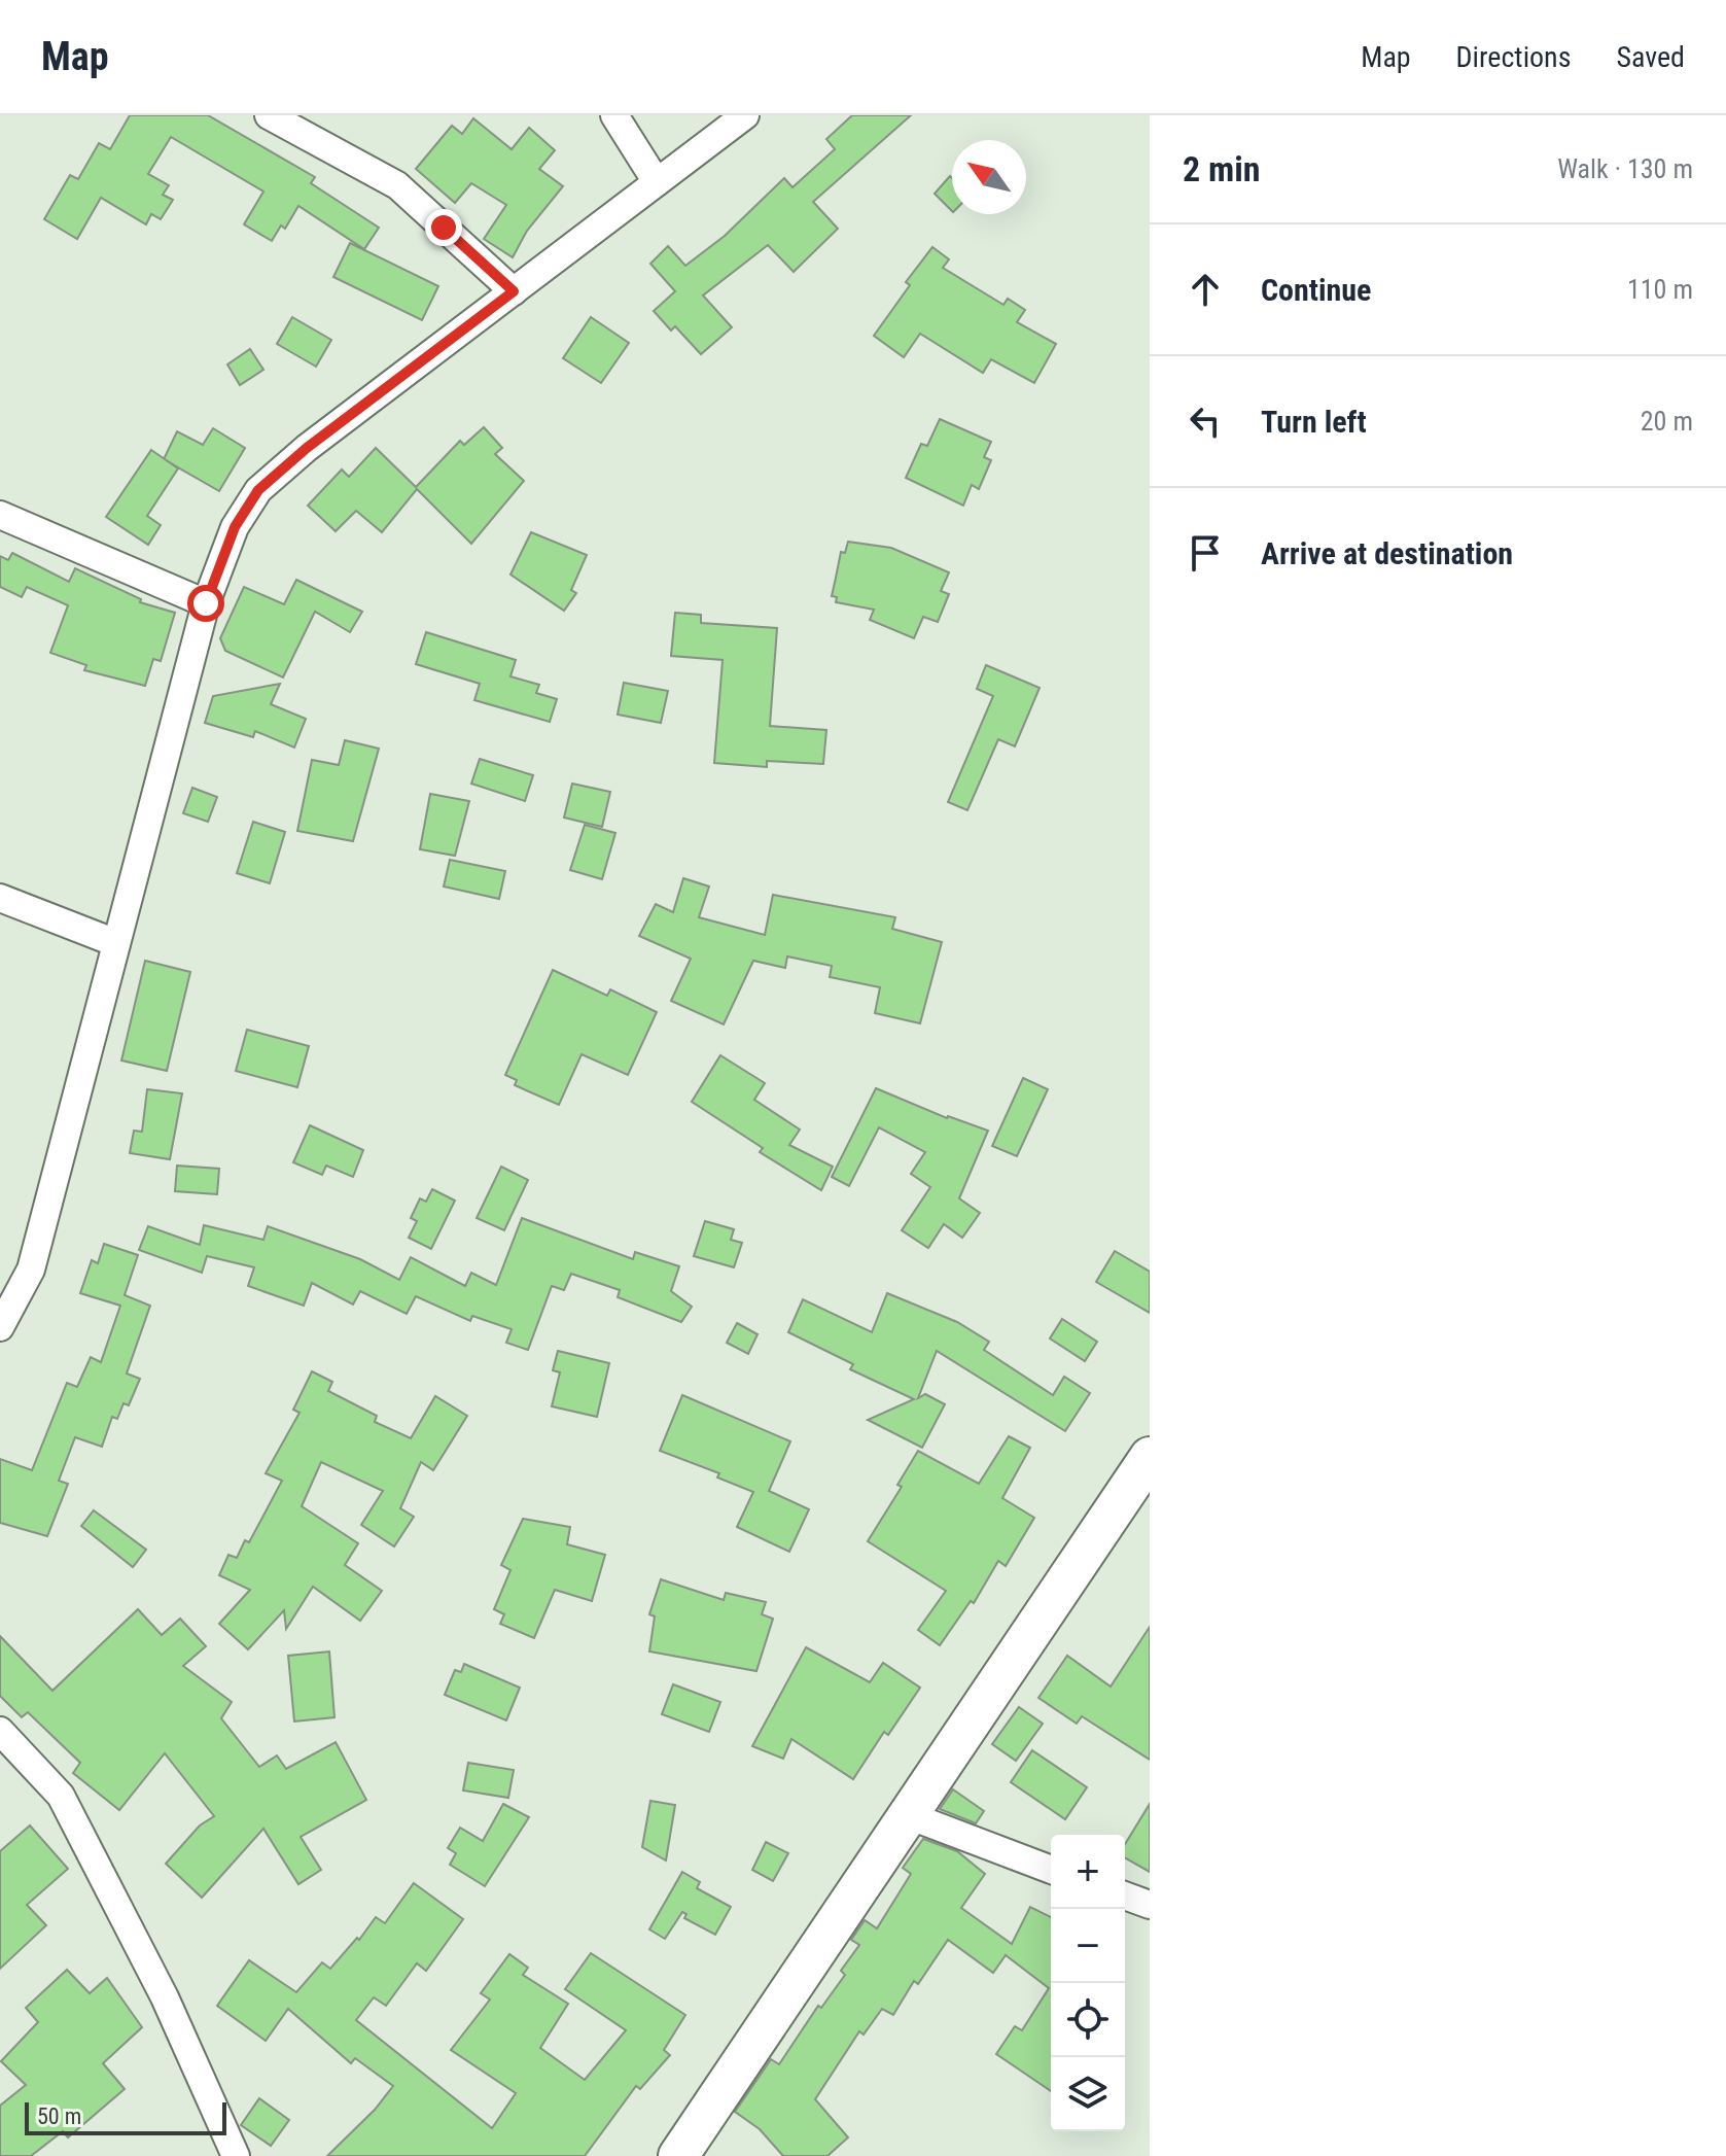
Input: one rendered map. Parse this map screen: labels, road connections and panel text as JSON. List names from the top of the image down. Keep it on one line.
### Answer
{"scale_bar":"50 m","north":"top left","page":{"header":"Map","nav":["Map","Directions","Saved"],"heading":["2 min","Walk · 130 m"],"list":[["Continue","110 m"],["Turn left","20 m"],"Arrive at destination"],"map_buttons":["+","−"],"scale":"50 m"}}
